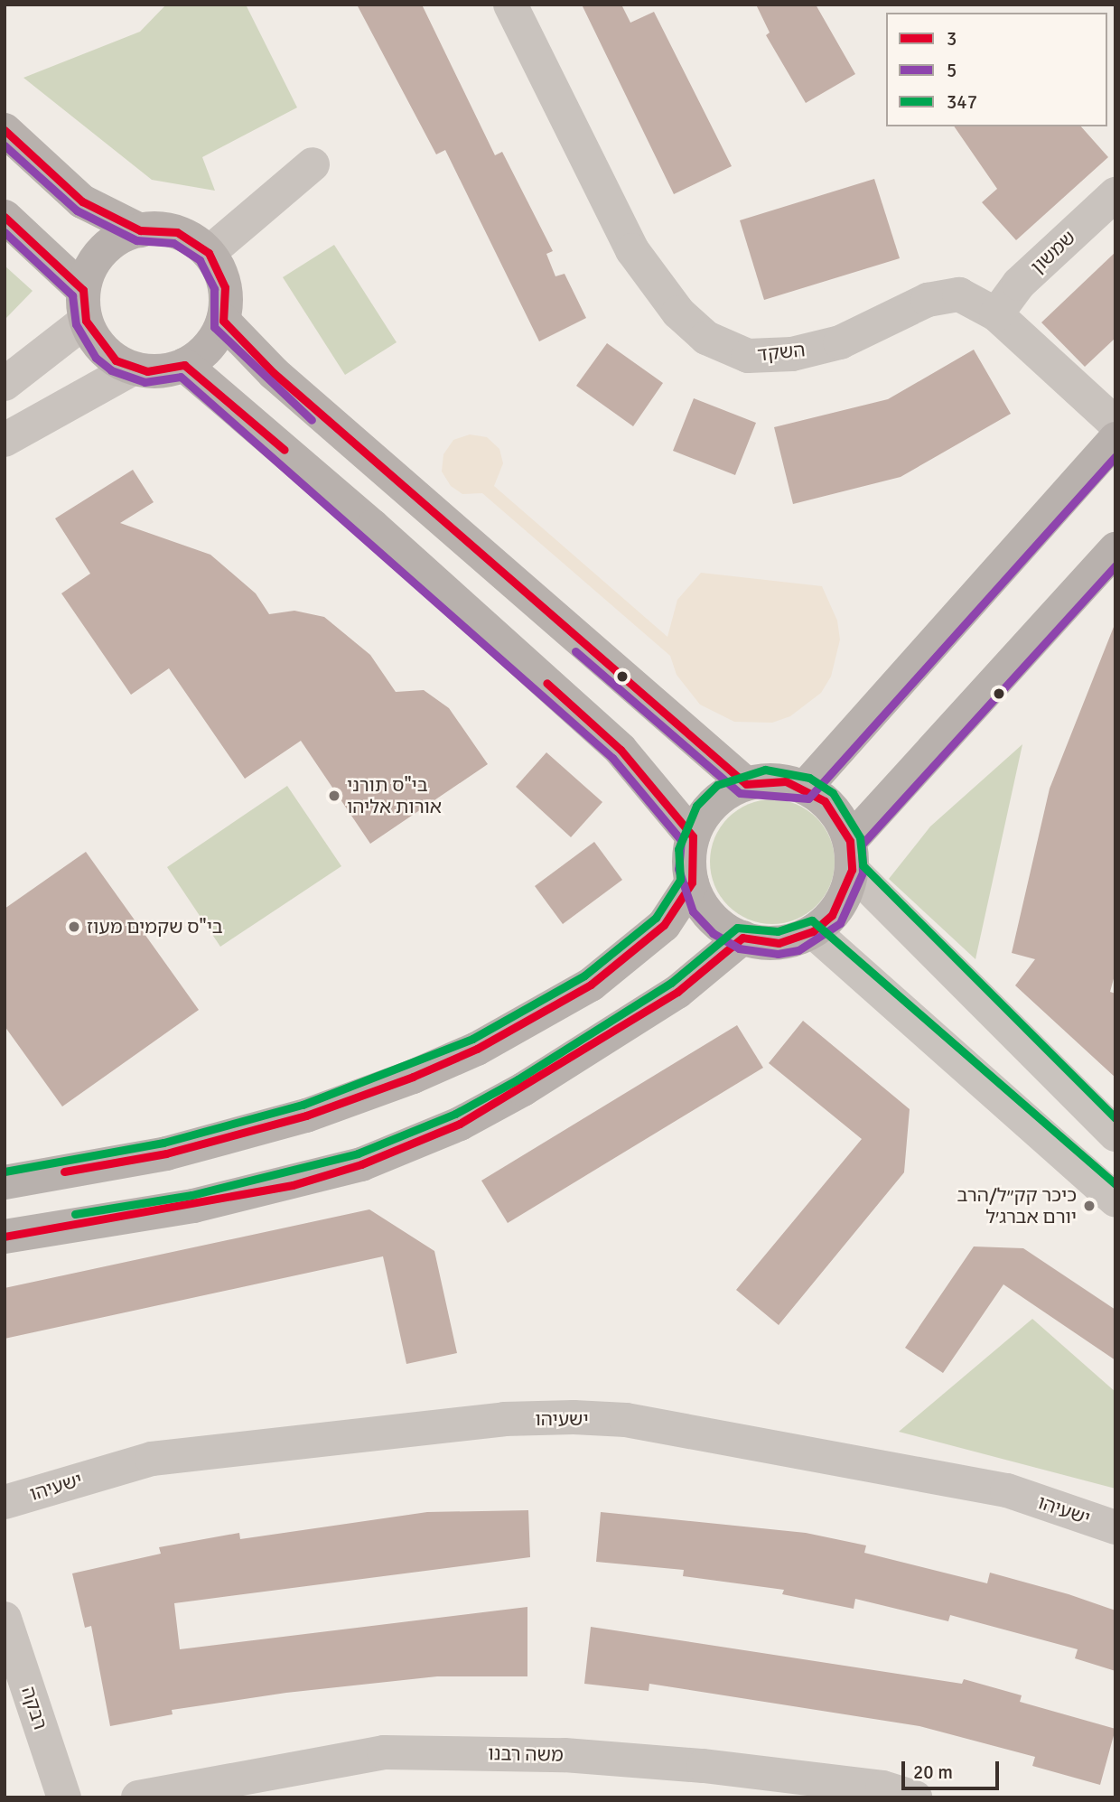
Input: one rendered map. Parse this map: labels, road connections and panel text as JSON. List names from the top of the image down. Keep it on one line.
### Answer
{"streets":{"street":["שמשון","השקד","ישעיהו","רבקה","משה רבנו"]},"crossings":[["שמשון","השקד"]],"places":["בי\"ס תורני אורות אליהו","בי\"ס שקמים מעוז","כיכר קק״ל/הרב יורם אברג׳ל"],"lines":["transit line 3","transit line 5","transit line 347"],"legend":["3","5","347"],"scale_bar":"20 m"}
